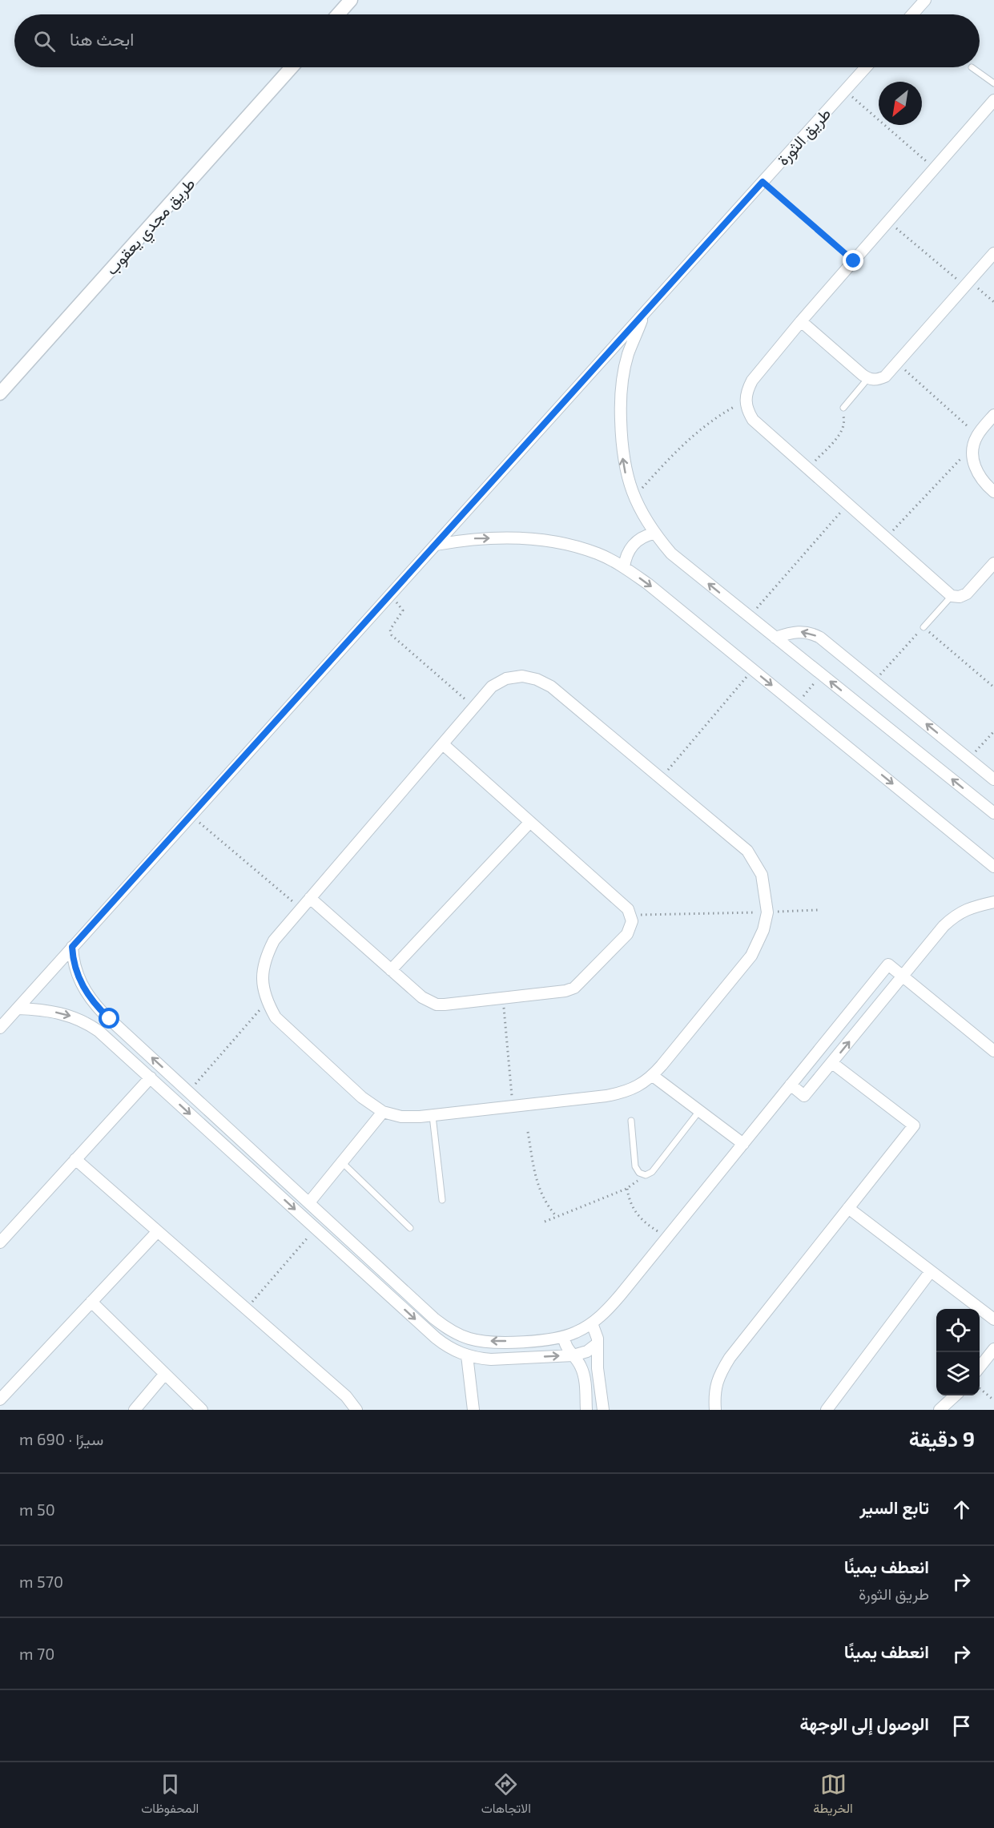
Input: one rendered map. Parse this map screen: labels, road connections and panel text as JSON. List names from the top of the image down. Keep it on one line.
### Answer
{"streets":{"street":["طريق الثورة","طريق مجدي يعقوب"]},"north":"bottom left","page":{"search":"ابحث هنا","heading":["9 دقيقة","سيرًا · 690 m"],"list":[["تابع السير","50 m"],["انعطف يمينًا","طريق الثورة","570 m"],["انعطف يمينًا","70 m"],"الوصول إلى الوجهة"],"nav":["الخريطة","الاتجاهات","المحفوظات"]}}
